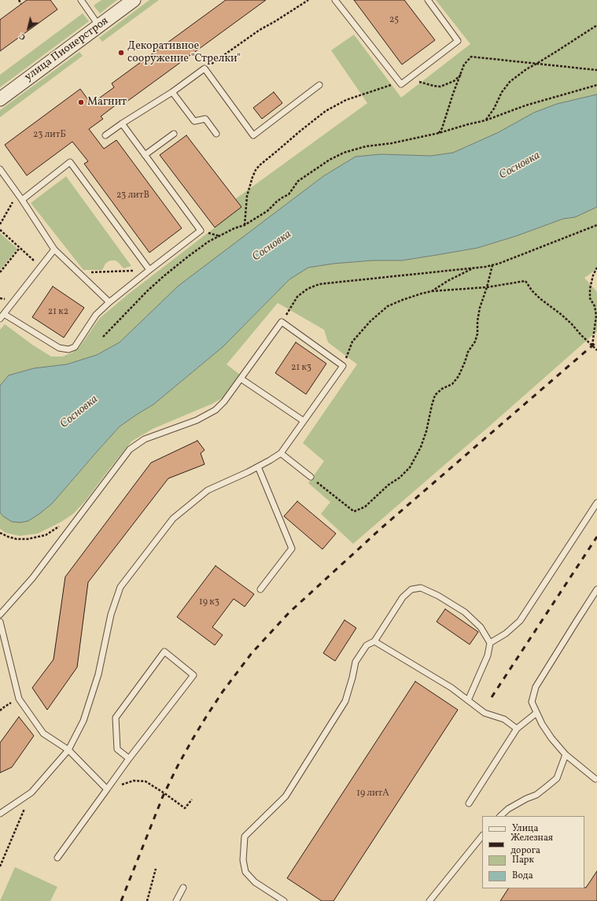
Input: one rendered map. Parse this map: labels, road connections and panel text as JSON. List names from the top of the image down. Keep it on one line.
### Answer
{"streets":{"street":["улица Пионерстроя"]},"water":["Сосновка"],"places":["Декоративное сооружение \"Стрелки\"","Магнит"],"house_numbers":["25","23 литБ","23 литВ","21 к2","21 к3","19 к3","19 литА"],"legend":["Улица","Железная дорога","Парк","Вода"],"north":"bottom left"}
